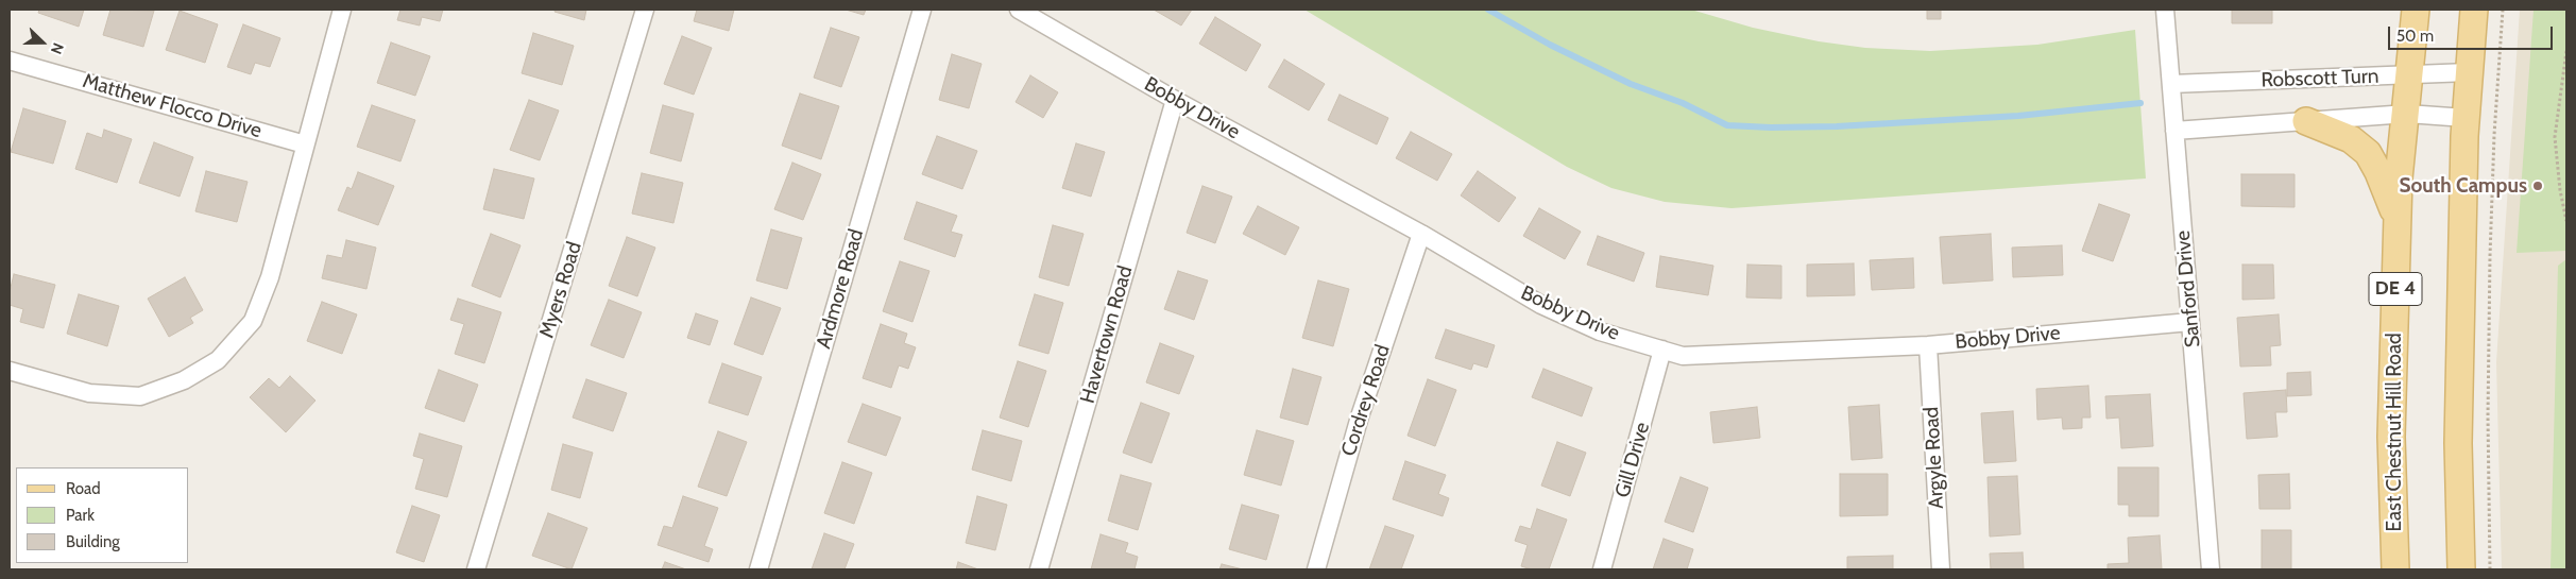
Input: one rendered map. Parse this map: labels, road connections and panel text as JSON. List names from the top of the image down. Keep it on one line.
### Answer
{"streets":{"main road":["DE 4","East Chestnut Hill Road"],"street":["Robscott Turn","Matthew Flocco Drive","Bobby Drive","Ardmore Road","Sanford Drive","Myers Road","Havertown Road","Cordrey Road","Argyle Road","Gill Drive"]},"crossings":[["Robscott Turn","Sanford Drive"],["Robscott Turn","East Chestnut Hill Road"],["Bobby Drive","Sanford Drive"],["Bobby Drive","Havertown Road"],["Bobby Drive","Cordrey Road"],["Bobby Drive","Argyle Road"],["Bobby Drive","Gill Drive"]],"places":["South Campus"],"legend":["Road","Park","Building"],"scale_bar":"50 m","north":"right"}
